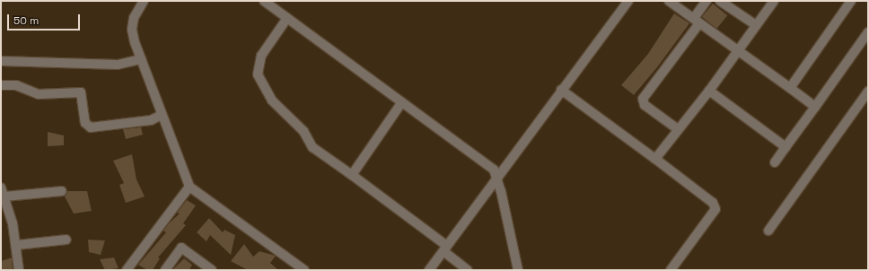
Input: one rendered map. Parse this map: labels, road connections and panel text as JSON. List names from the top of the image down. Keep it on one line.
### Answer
{"scale_bar":"50 m"}
